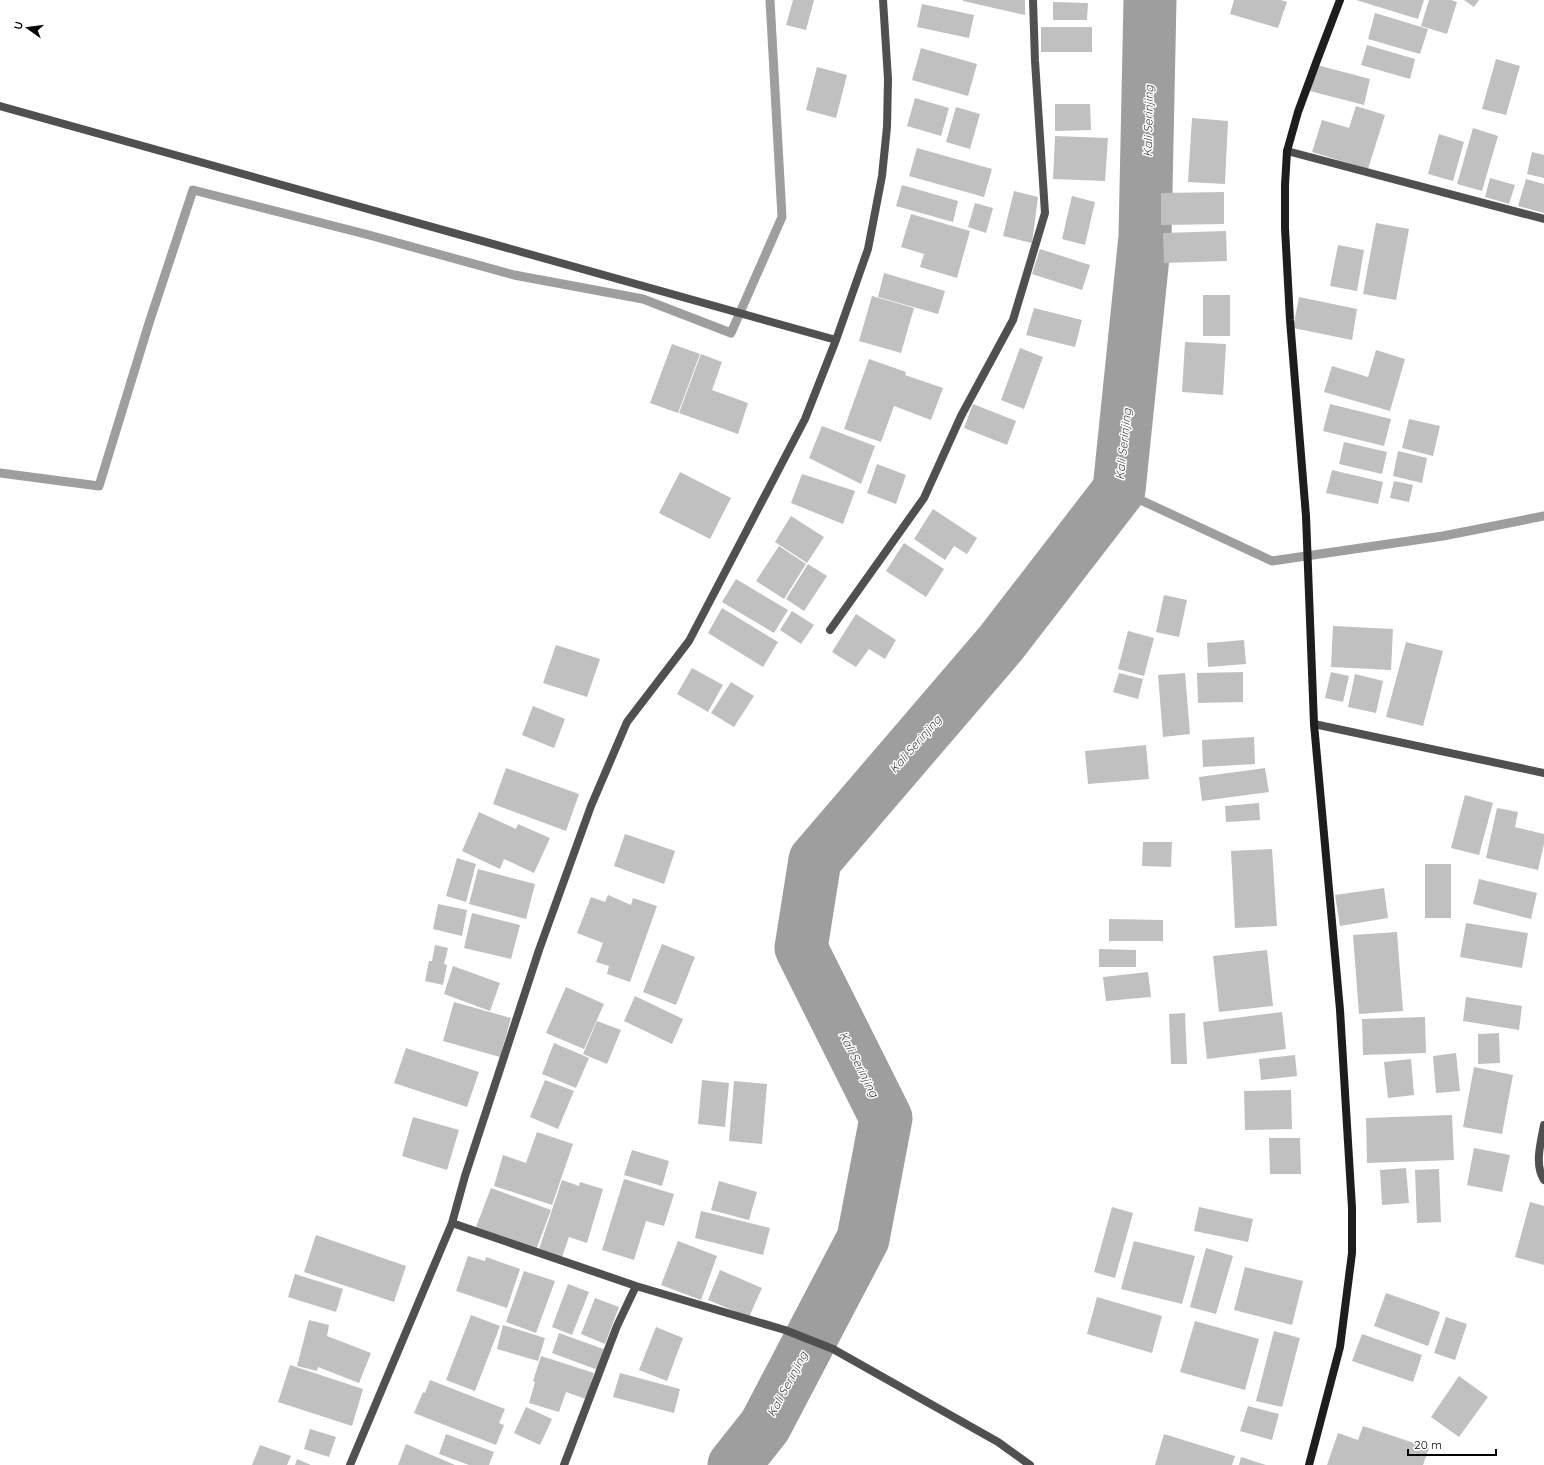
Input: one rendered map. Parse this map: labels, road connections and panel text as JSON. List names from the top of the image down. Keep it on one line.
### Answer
{"water":["Kali Serinjing"],"scale_bar":"20 m","north":"left"}
